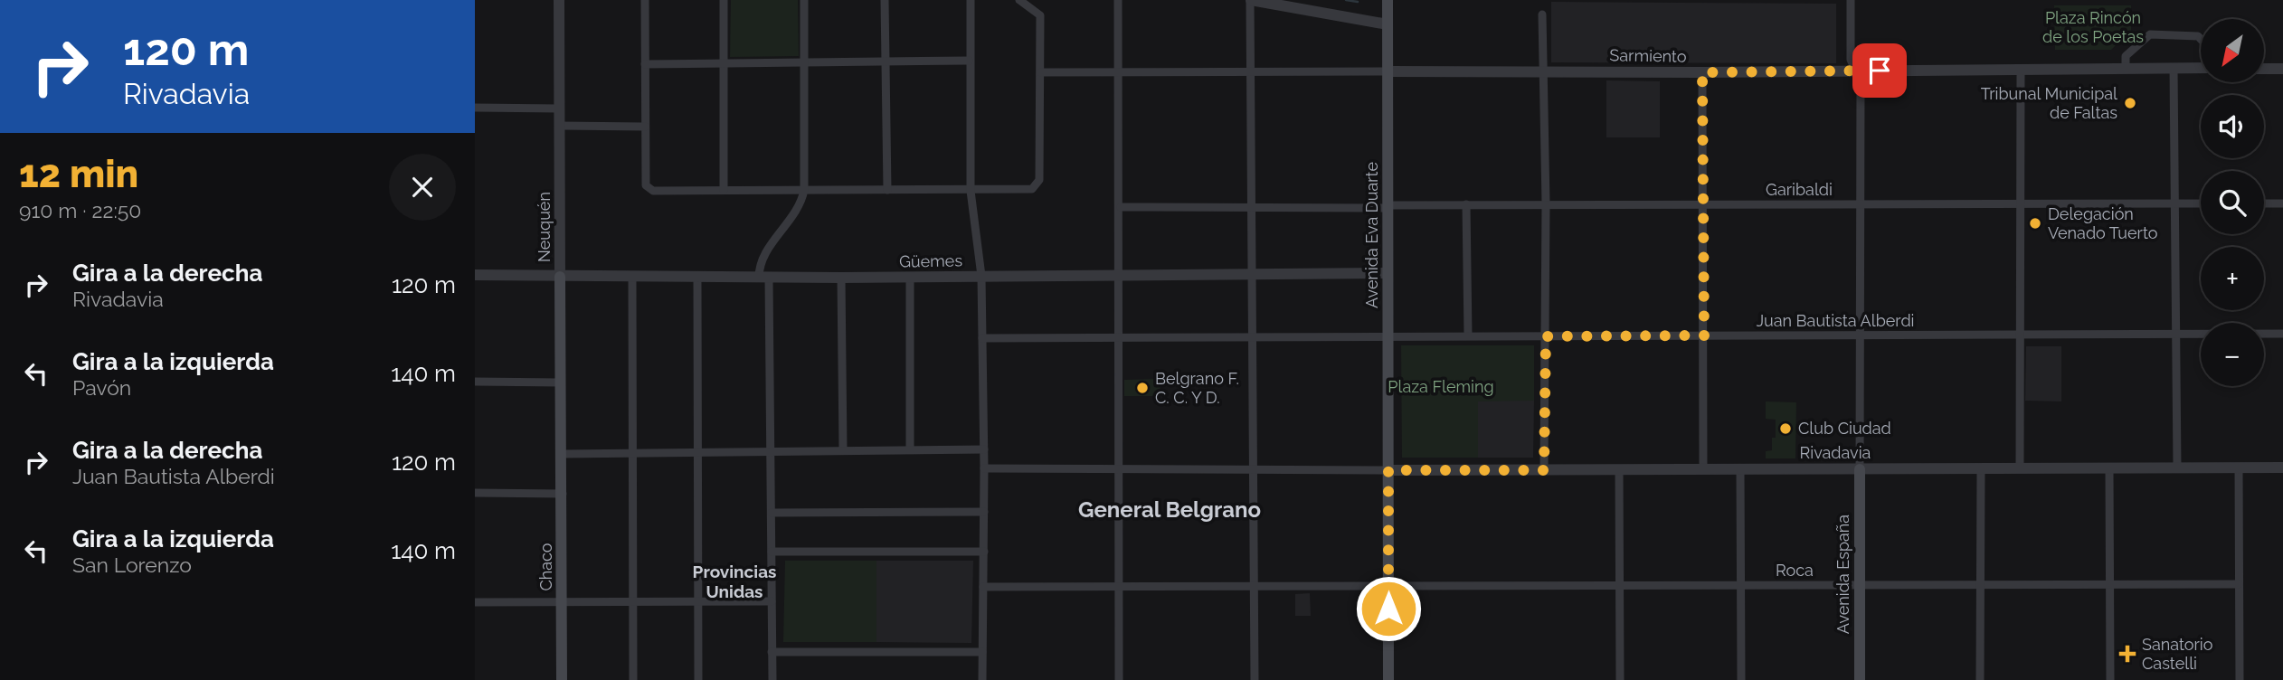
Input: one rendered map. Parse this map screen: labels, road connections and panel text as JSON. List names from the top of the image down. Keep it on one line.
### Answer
{"streets":{"main road":["Neuquén","Avenida Eva Duarte","Chaco","Avenida España"],"street":["Sarmiento","Garibaldi","Güemes","Juan Bautista Alberdi","Rivadavia","Roca"]},"crossings":[["Sarmiento","Avenida Eva Duarte"],["Garibaldi","Avenida Eva Duarte"],["Neuquén","Güemes"],["Neuquén","Chaco"],["Avenida Eva Duarte","Güemes"],["Avenida Eva Duarte","Juan Bautista Alberdi"],["Avenida Eva Duarte","Rivadavia"],["Avenida Eva Duarte","Roca"],["Rivadavia","Avenida España"],["Roca","Avenida España"]],"districts":["General Belgrano","Provincias Unidas"],"parks":["Plaza Rincón de los Poetas","Plaza Fleming"],"places":{"other":["Tribunal Municipal de Faltas","Delegación Venado Tuerto","Belgrano F. C. C. Y D.","Club Ciudad"],"health":["Sanatorio Castelli"]},"north":"bottom left","page":{"turn":["120 m","Rivadavia"],"map_buttons":["+","−"],"heading":["12 min","910 m · 22:50"],"list":[{"name":"Gira a la derecha","note":"Rivadavia","value":"120 m"},{"name":"Gira a la izquierda","note":"Pavón","value":"140 m"},{"name":"Gira a la derecha","note":"Juan Bautista Alberdi","value":"120 m"},{"name":"Gira a la izquierda","note":"San Lorenzo","value":"140 m"}]}}
